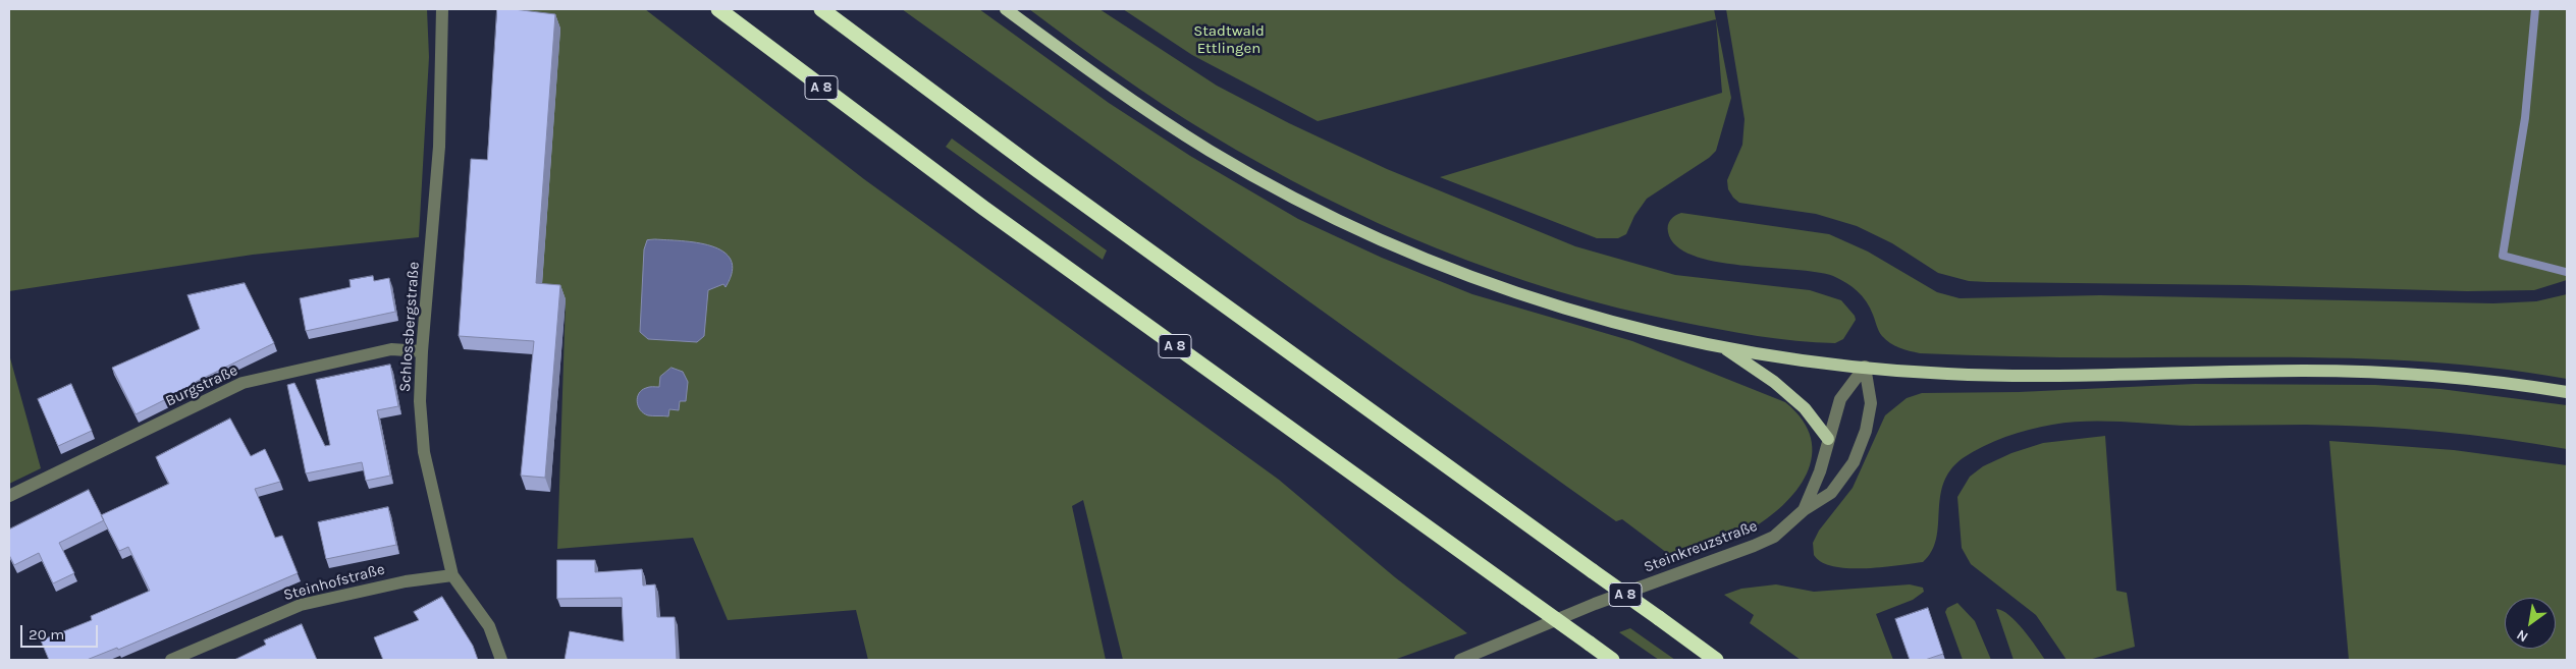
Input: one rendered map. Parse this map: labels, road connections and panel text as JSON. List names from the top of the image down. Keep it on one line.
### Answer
{"streets":{"highway":["A 8"],"street":["Schlossbergstraße","Burgstraße","Steinkreuzstraße","Steinhofstraße"]},"crossings":[["Schlossbergstraße","Burgstraße"],["Schlossbergstraße","Steinhofstraße"]],"parks":["Stadtwald Ettlingen"],"scale_bar":"20 m","north":"bottom left"}
